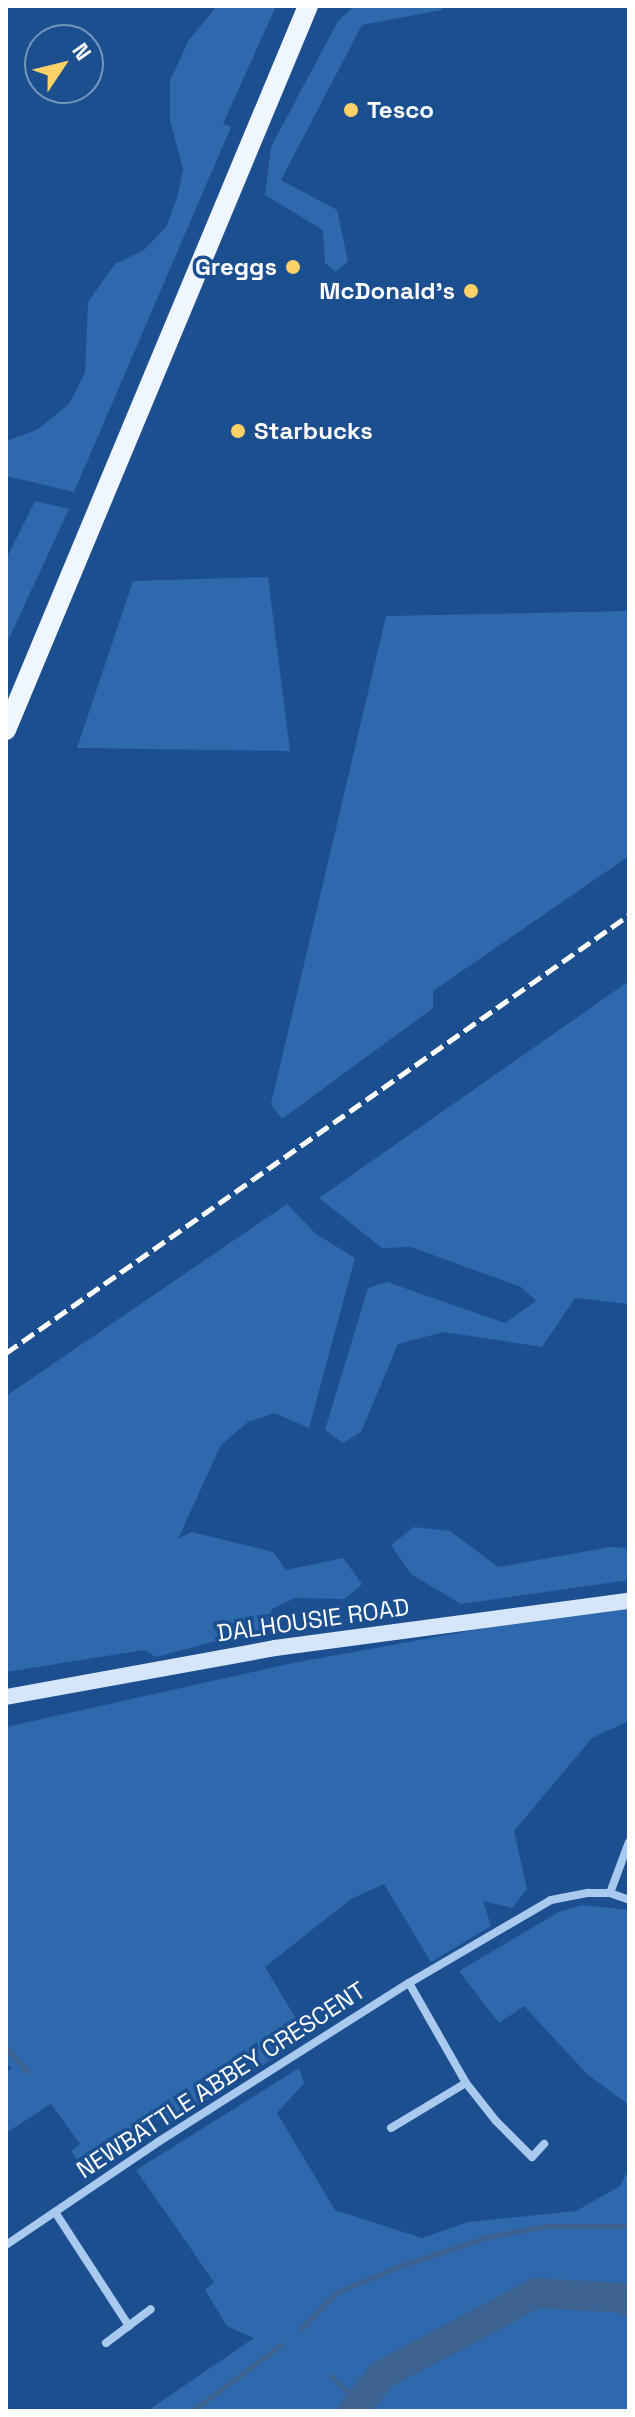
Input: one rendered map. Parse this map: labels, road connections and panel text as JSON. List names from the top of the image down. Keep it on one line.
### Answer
{"streets":{"main road":["DALHOUSIE ROAD"],"street":["NEWBATTLE ABBEY CRESCENT"]},"places":["Tesco","Greggs","McDonald's","Starbucks"],"north":"top right"}
